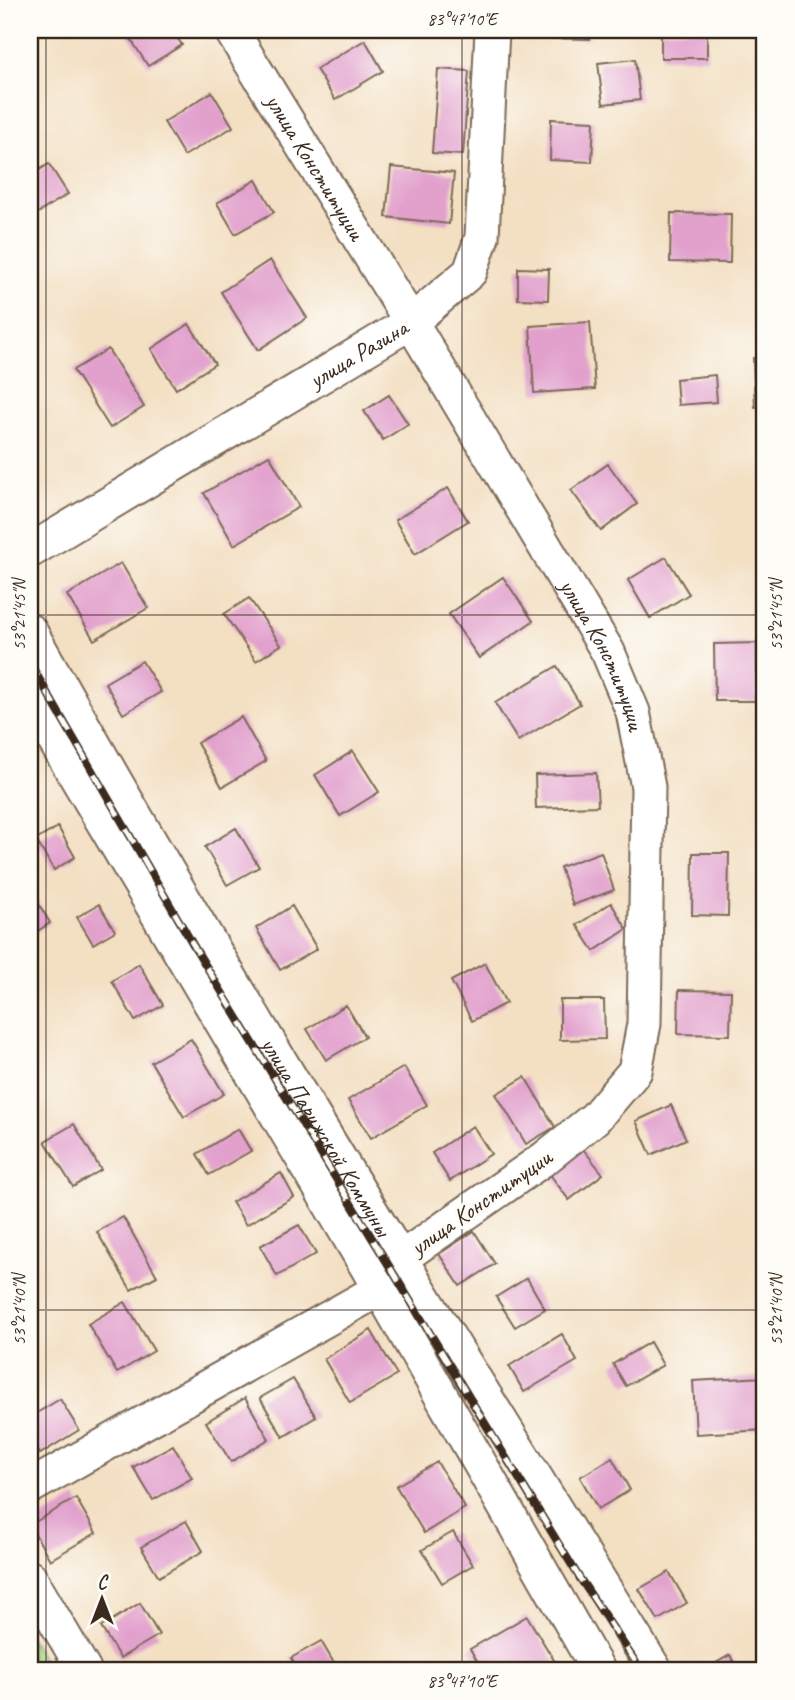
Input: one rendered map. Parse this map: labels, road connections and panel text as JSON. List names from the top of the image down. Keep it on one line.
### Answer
{"streets":{"street":["улица Конституции","улица Разина","улица Парижской Коммуны"]},"crossings":[["улица Конституции","улица Разина"],["улица Конституции","улица Парижской Коммуны"]],"north":"top","coordinates":["83°47'10\"E","53°21'45\"N","53°21'40\"N"]}
